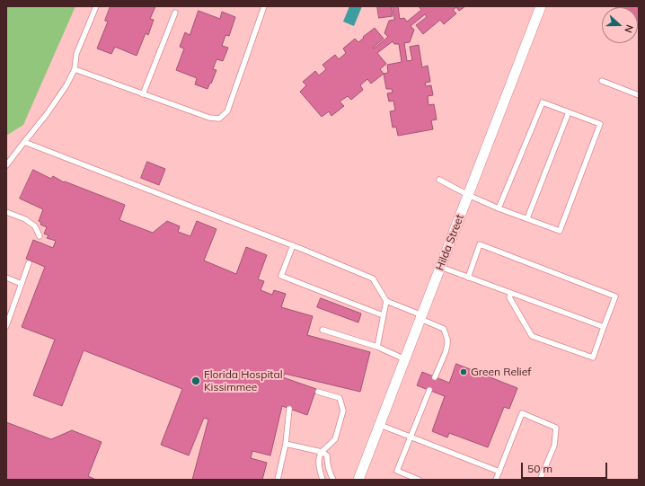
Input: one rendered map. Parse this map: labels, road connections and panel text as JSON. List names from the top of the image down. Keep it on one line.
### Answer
{"streets":{"street":["Hilda Street"]},"places":["Green Relief","Florida Hospital Kissimmee"],"scale_bar":"50 m","north":"right"}
